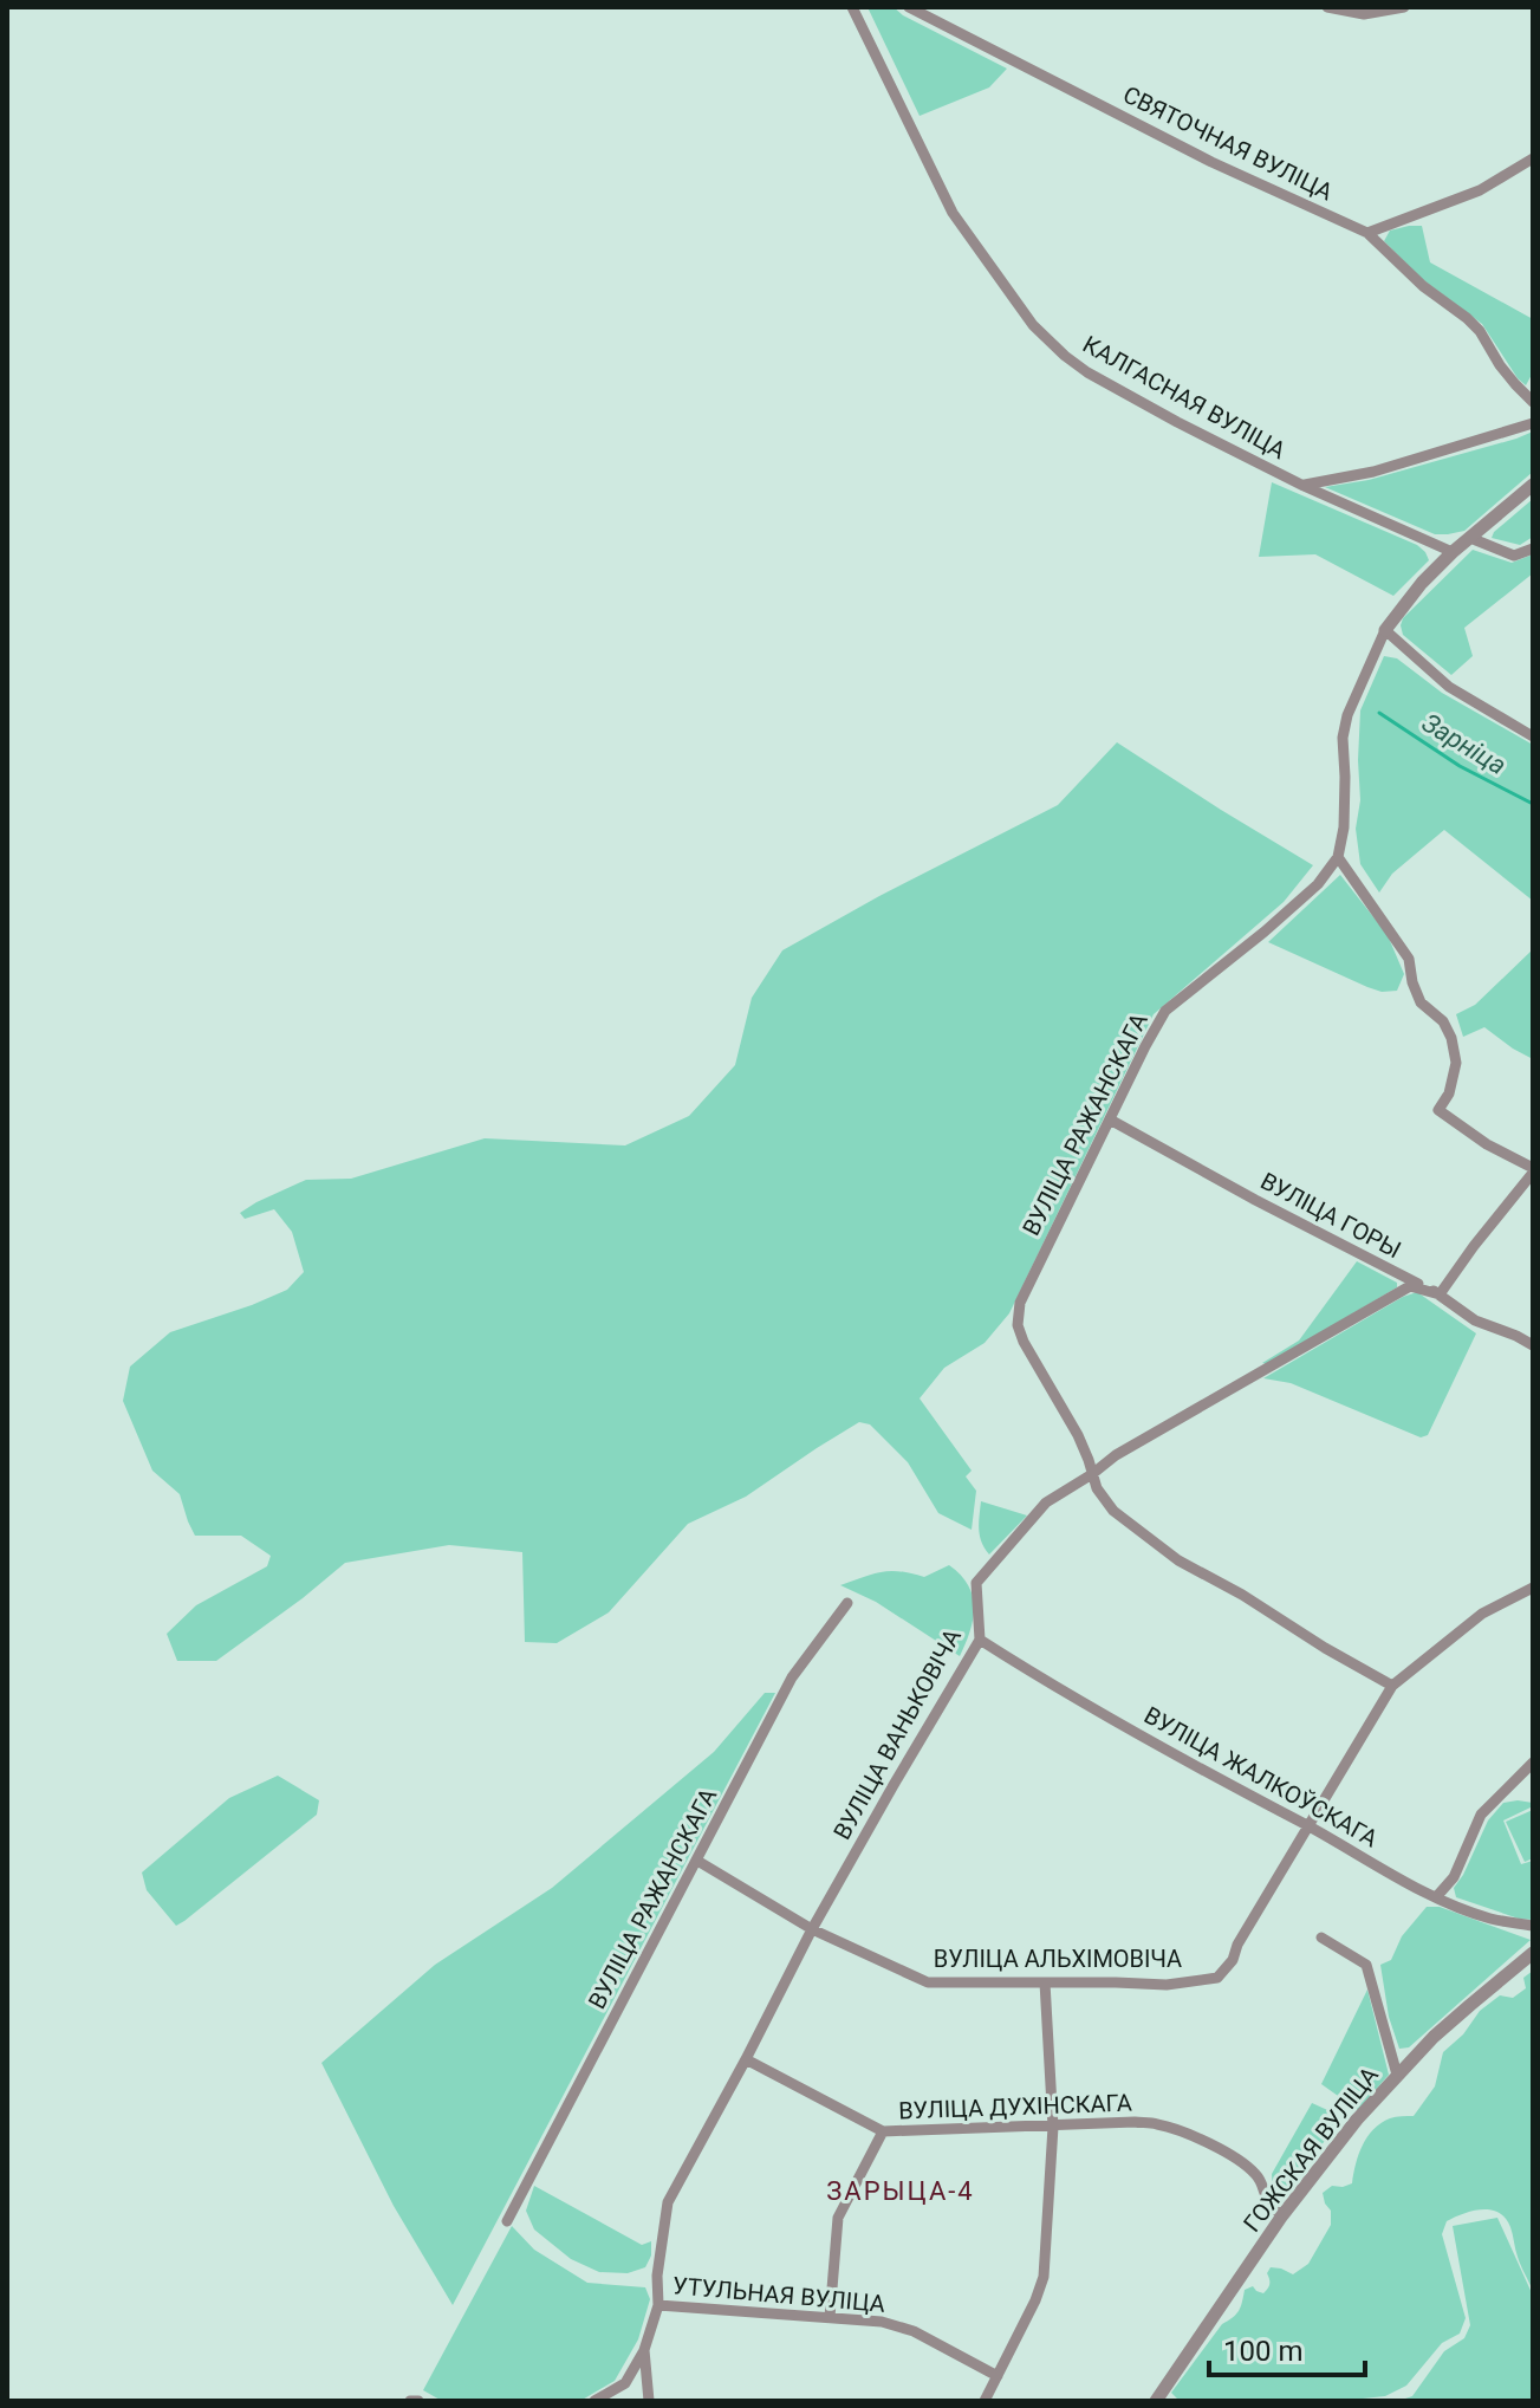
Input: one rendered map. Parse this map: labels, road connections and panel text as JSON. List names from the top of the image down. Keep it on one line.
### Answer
{"streets":{"street":["СВЯТОЧНАЯ ВУЛІЦА","КАЛГАСНАЯ ВУЛІЦА","ВУЛІЦА РАЖАНСКАГА","ВУЛІЦА ГОРЫ","ВУЛІЦА ВАНЬКОВІЧА","ВУЛІЦА ЖАЛКОЎСКАГА","ВУЛІЦА АЛЬХІМОВІЧА","ВУЛІЦА ДУХІНСКАГА","ГОЖСКАЯ ВУЛІЦА","УТУЛЬНАЯ ВУЛІЦА"]},"crossings":[["ВУЛІЦА РАЖАНСКАГА","ВУЛІЦА ГОРЫ"],["ВУЛІЦА РАЖАНСКАГА","ВУЛІЦА ВАНЬКОВІЧА"],["ВУЛІЦА РАЖАНСКАГА","ВУЛІЦА АЛЬХІМОВІЧА"],["ВУЛІЦА ГОРЫ","ВУЛІЦА ВАНЬКОВІЧА"],["ВУЛІЦА ВАНЬКОВІЧА","ВУЛІЦА ЖАЛКОЎСКАГА"],["ВУЛІЦА ВАНЬКОВІЧА","ВУЛІЦА АЛЬХІМОВІЧА"],["ВУЛІЦА ВАНЬКОВІЧА","ВУЛІЦА ДУХІНСКАГА"],["ВУЛІЦА ВАНЬКОВІЧА","УТУЛЬНАЯ ВУЛІЦА"],["ВУЛІЦА ЖАЛКОЎСКАГА","ВУЛІЦА АЛЬХІМОВІЧА"],["ВУЛІЦА ДУХІНСКАГА","ГОЖСКАЯ ВУЛІЦА"],["ВУЛІЦА ДУХІНСКАГА","УТУЛЬНАЯ ВУЛІЦА"]],"districts":["ЗАРЫЦА-4"],"water":["Зарніца"],"scale_bar":"100 m"}
